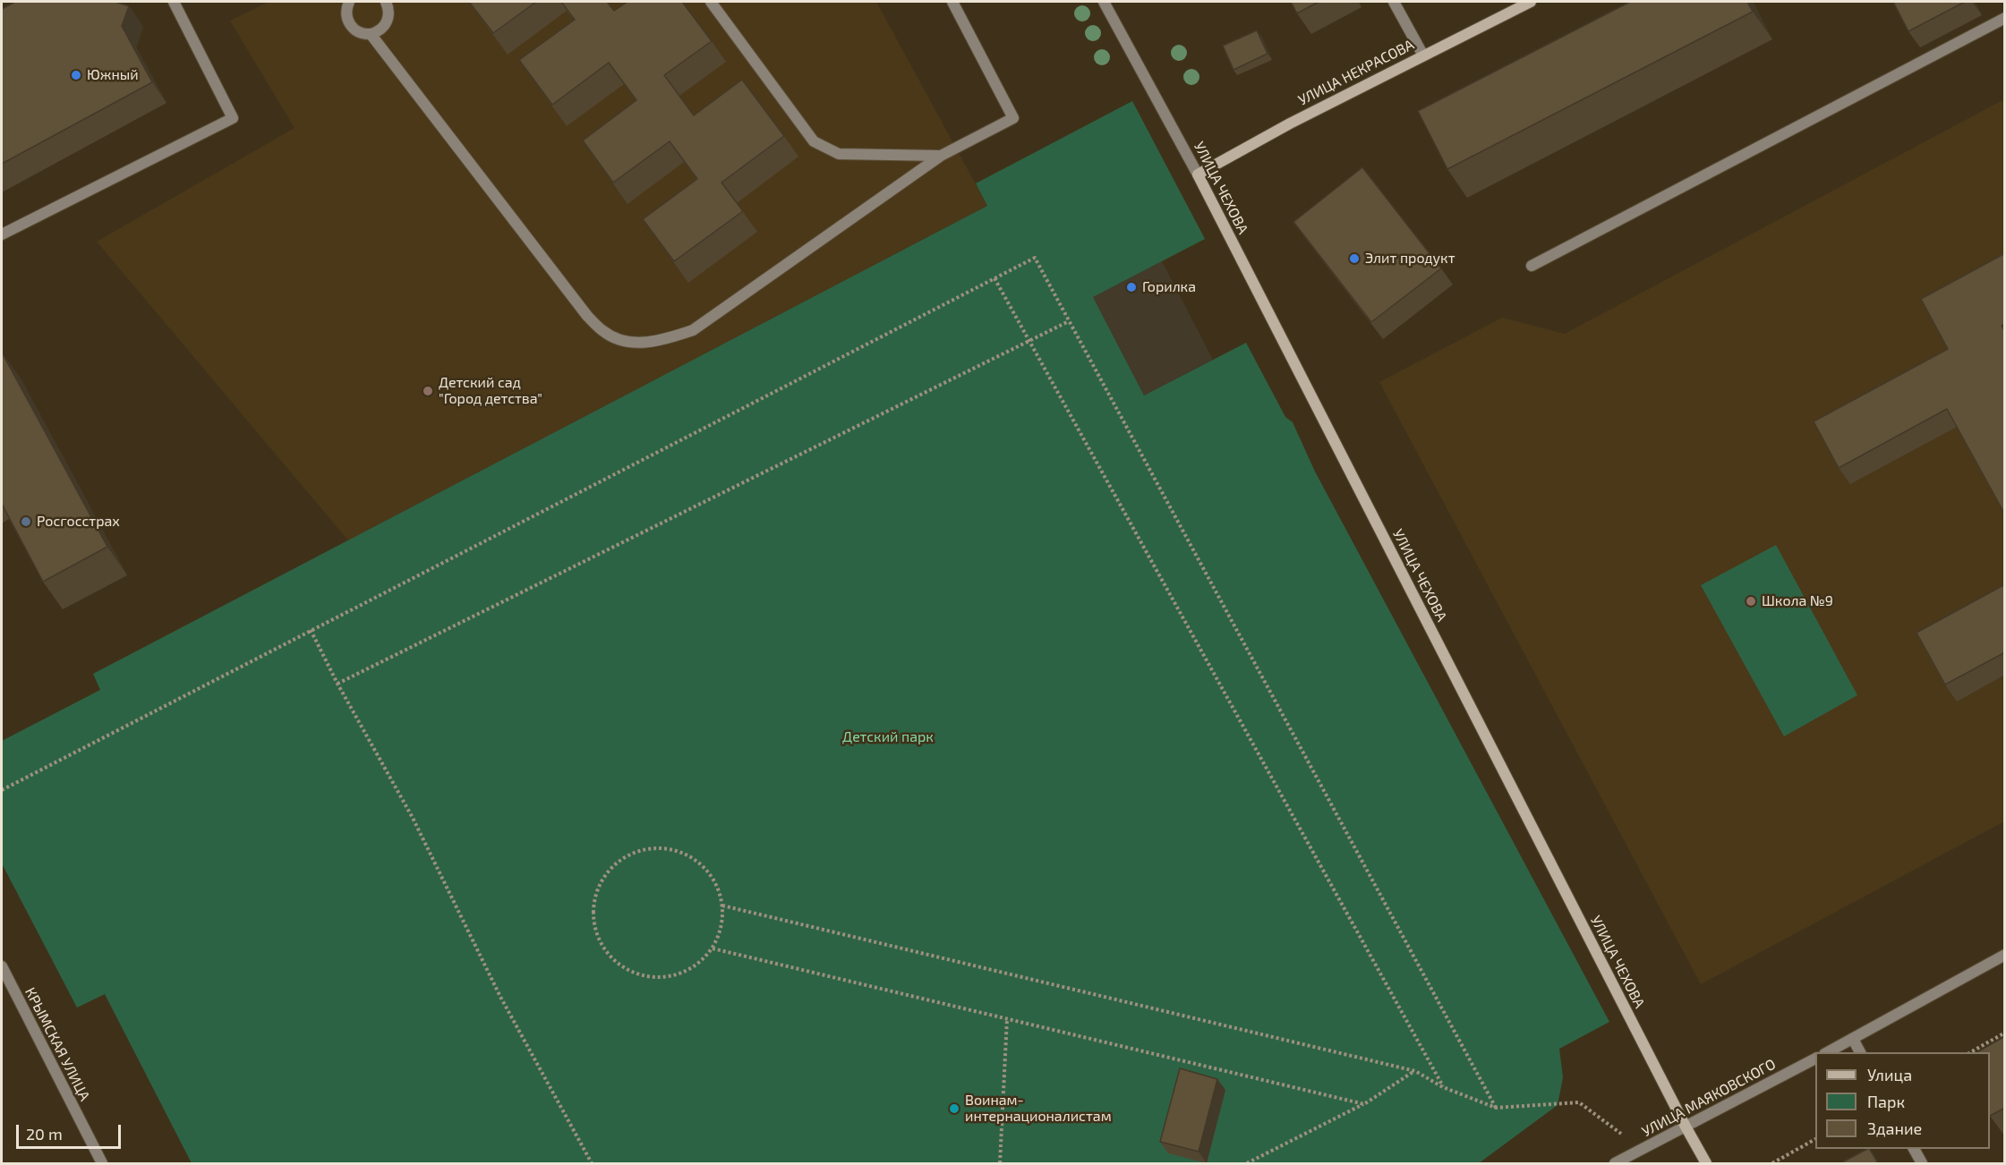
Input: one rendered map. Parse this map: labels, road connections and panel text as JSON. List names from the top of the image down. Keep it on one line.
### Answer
{"streets":{"main road":["УЛИЦА НЕКРАСОВА","УЛИЦА ЧЕХОВА"],"street":["КРЫМСКАЯ УЛИЦА","УЛИЦА МАЯКОВСКОГО"]},"crossings":[["УЛИЦА НЕКРАСОВА","УЛИЦА ЧЕХОВА"],["УЛИЦА ЧЕХОВА","УЛИЦА МАЯКОВСКОГО"]],"parks":["Детский парк"],"places":["Южный","Элит продукт","Горилка","Детский сад \"Город детства\"","Росгосстрах","Школа №9","Воинам- интернационалистам"],"legend":["Улица","Парк","Здание"],"scale_bar":"20 m"}
